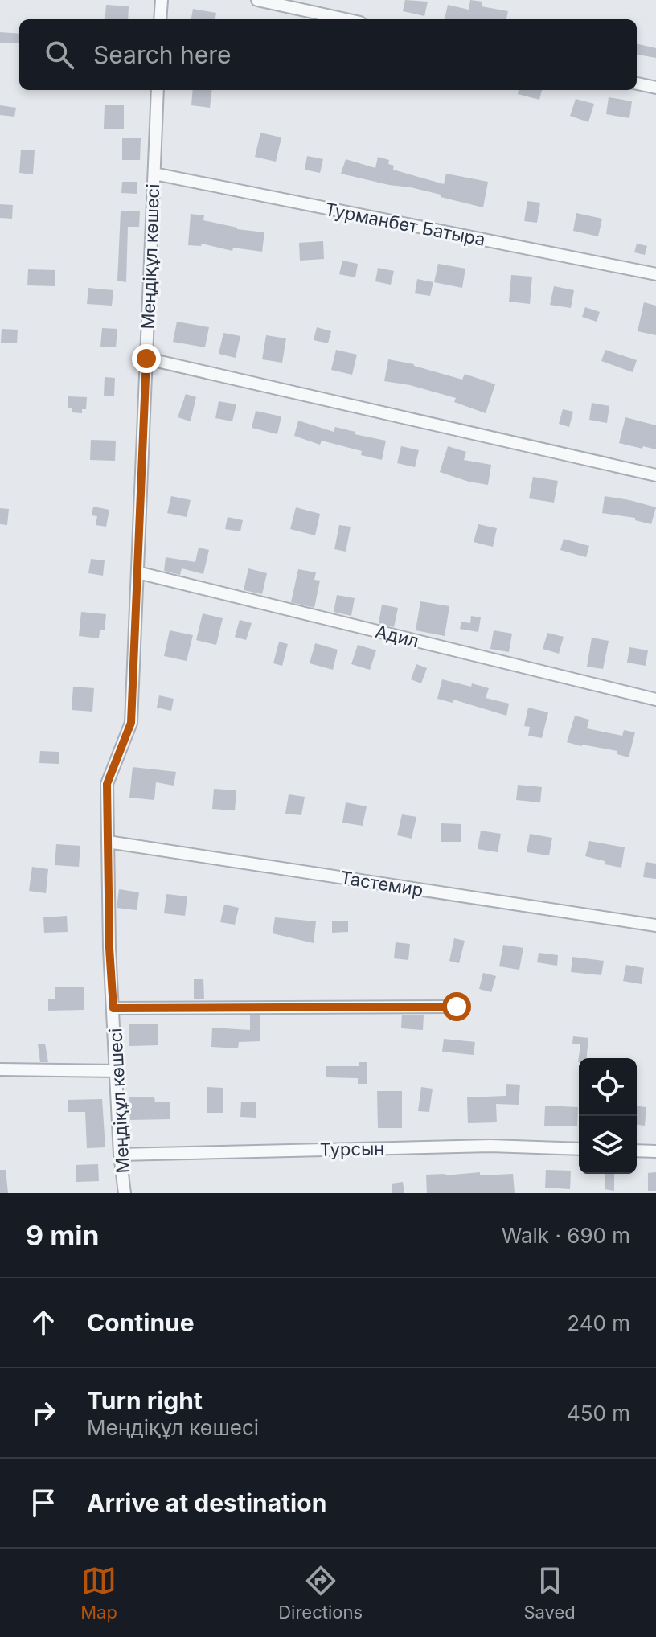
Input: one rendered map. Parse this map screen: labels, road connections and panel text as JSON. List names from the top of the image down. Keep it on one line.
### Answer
{"streets":{"street":["Турманбет Батыра","Меңдіқұл көшесі","Адил","Тастемир","Турсын"]},"crossings":[["Турманбет Батыра","Меңдіқұл көшесі"],["Меңдіқұл көшесі","Адил"],["Меңдіқұл көшесі","Тастемир"],["Меңдіқұл көшесі","Турсын"]],"page":{"search":"Search here","heading":["9 min","Walk · 690 m"],"list":[["Continue","240 m"],["Turn right","Меңдіқұл көшесі","450 m"],"Arrive at destination"],"nav":["Map","Directions","Saved"]}}
